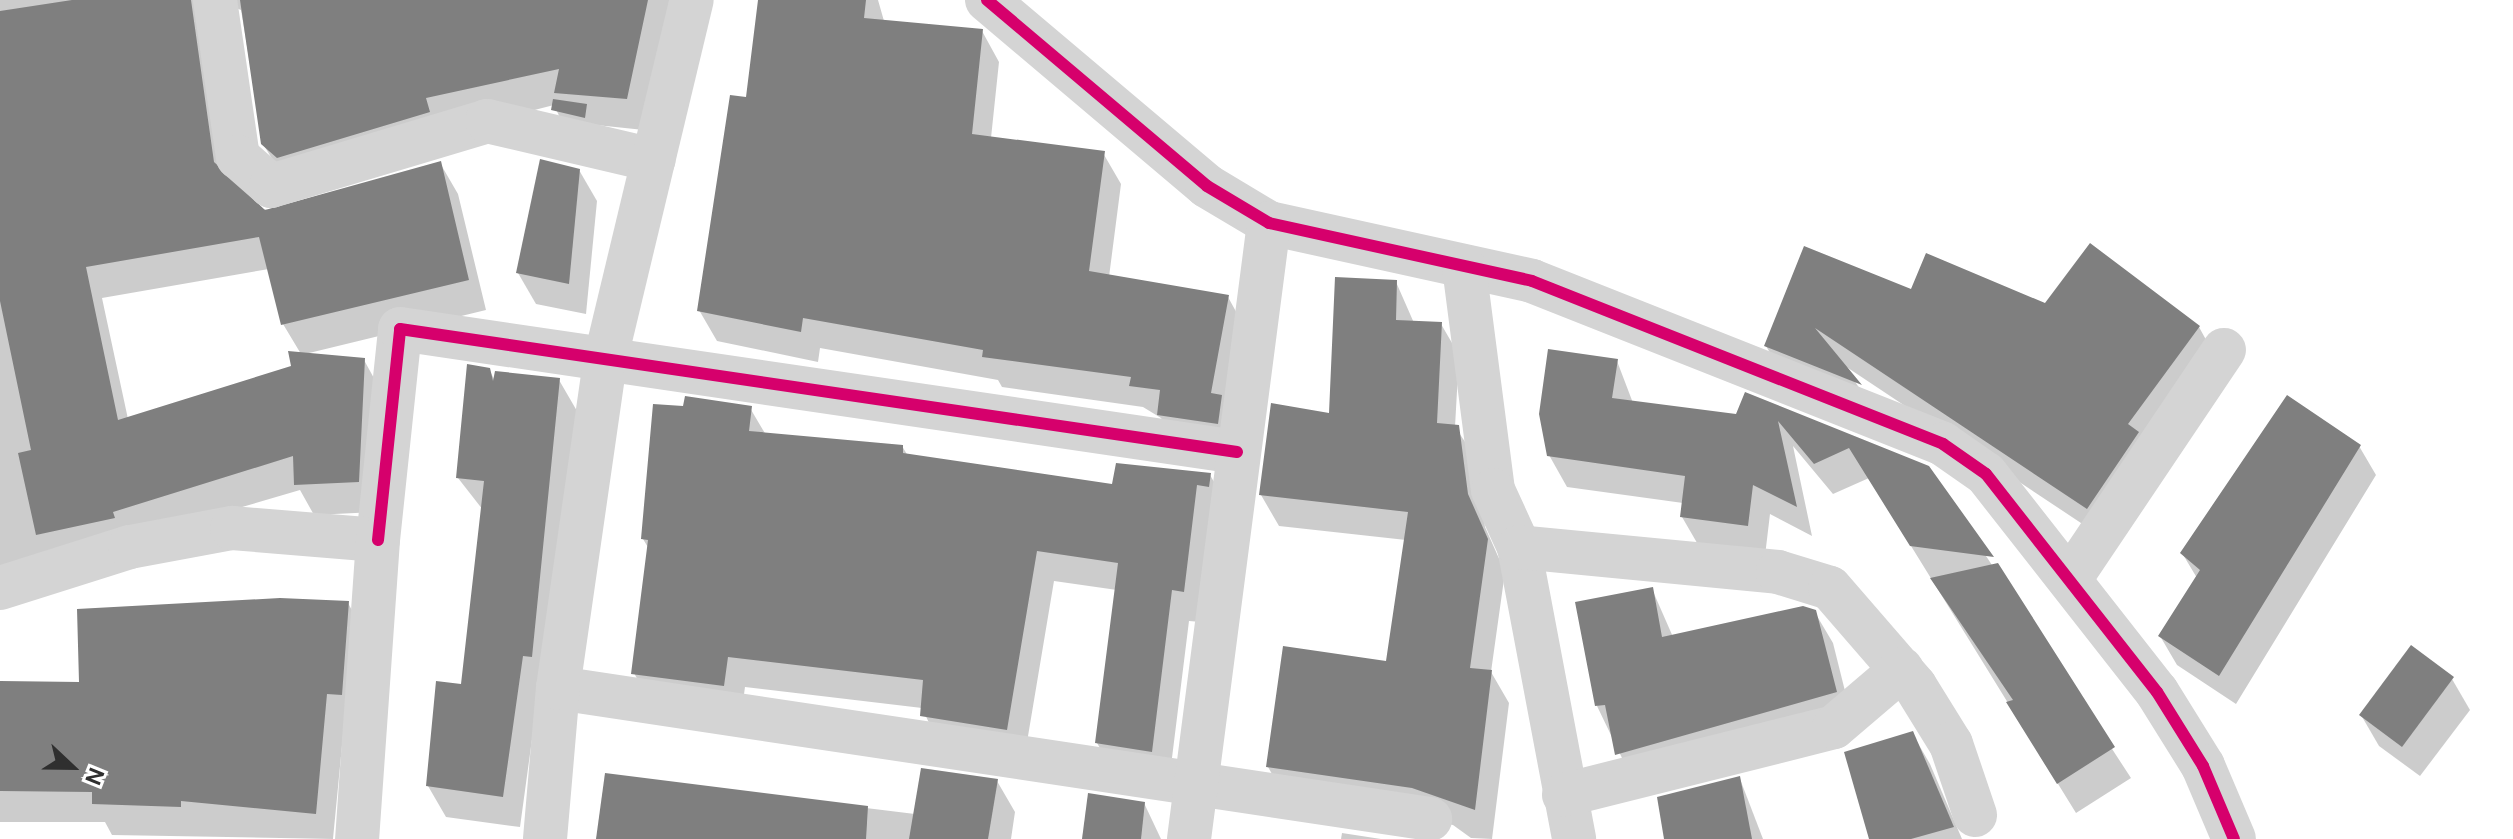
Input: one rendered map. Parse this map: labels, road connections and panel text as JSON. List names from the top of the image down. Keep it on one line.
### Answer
{"north":"right"}
